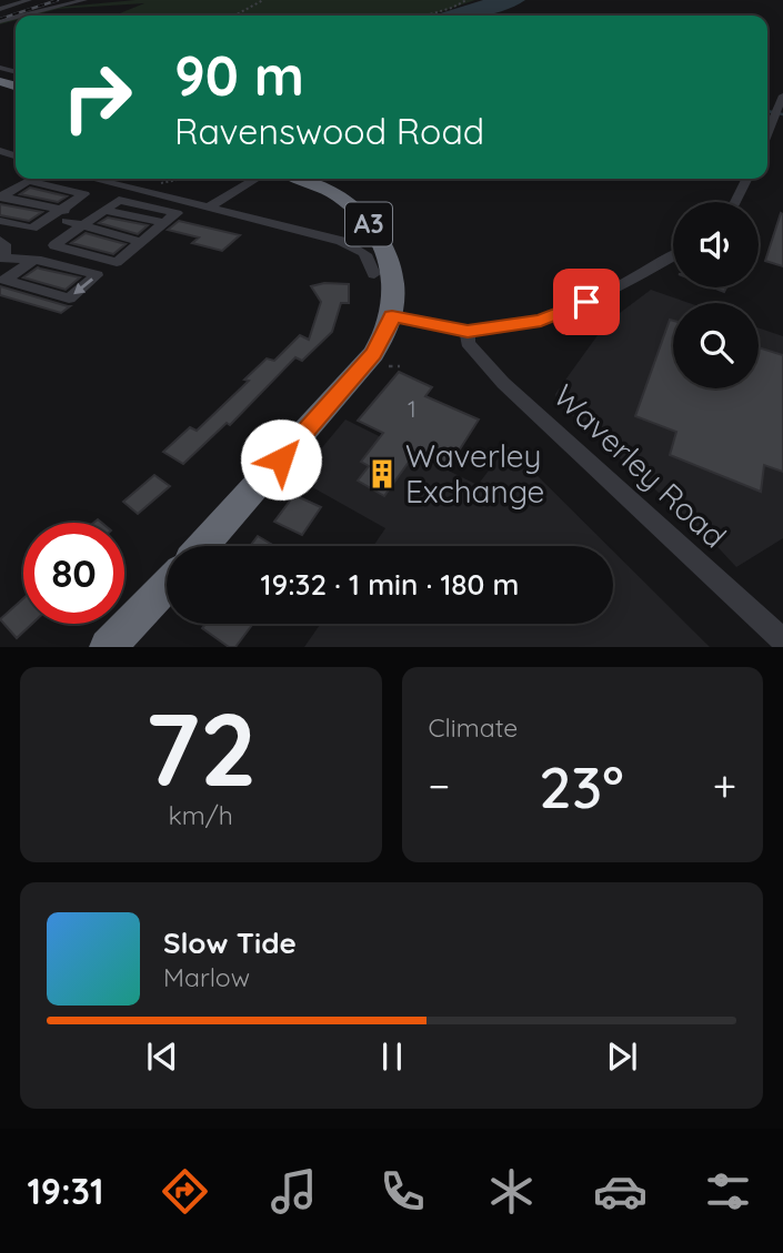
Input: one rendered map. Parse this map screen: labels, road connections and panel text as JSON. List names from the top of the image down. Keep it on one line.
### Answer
{"streets":{"highway":["A3"],"street":["Waverley Road"]},"places":{"building":["Waverley Exchange"]},"house_numbers":["1"],"page":{"turn":["90 m","Ravenswood Road"],"limit":"80","trip":"19:32 · 1 min · 180 m","tile":[["72","km/h"],"Climate"],"heat":["−","23°","+"],"song":["Slow Tide","Marlow"],"tabs":"19:31"}}
